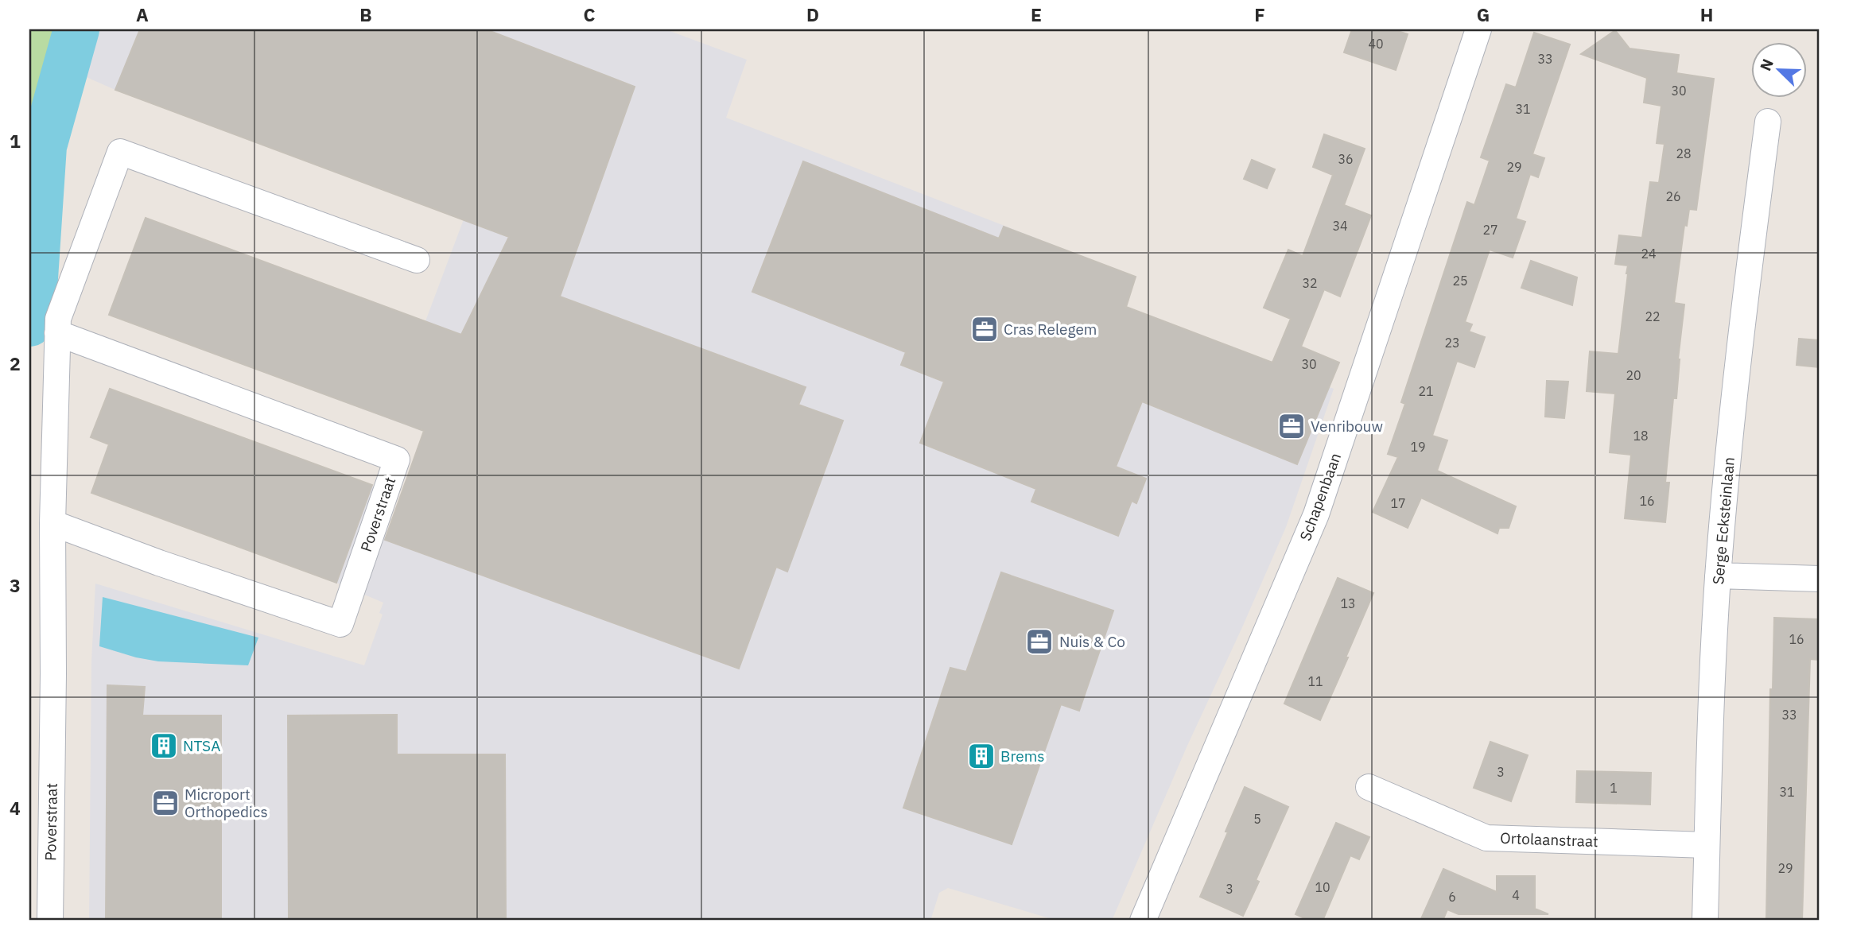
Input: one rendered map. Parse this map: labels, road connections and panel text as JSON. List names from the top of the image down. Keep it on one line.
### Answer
{"streets":{"street":["Schapenbaan","Poverstraat","Serge Ecksteinlaan","Ortolaanstraat"]},"crossings":[["Serge Ecksteinlaan","Ortolaanstraat"]],"places":{"office":["Cras Relegem","Venribouw","Nuis & Co","Microport Orthopedics"],"building":["NTSA","Brems"]},"house_numbers":["40","33","30","31","28","36","29","26","34","27","24","25","32","22","23","30","20","21","18","19","16","17","13","16","11","33","3","1","31","5","29","10","3","4","6"],"north":"top left","grid":{"columns":["A","B","C","D","E","F","G","H"],"rows":["1","2","3","4"]}}
